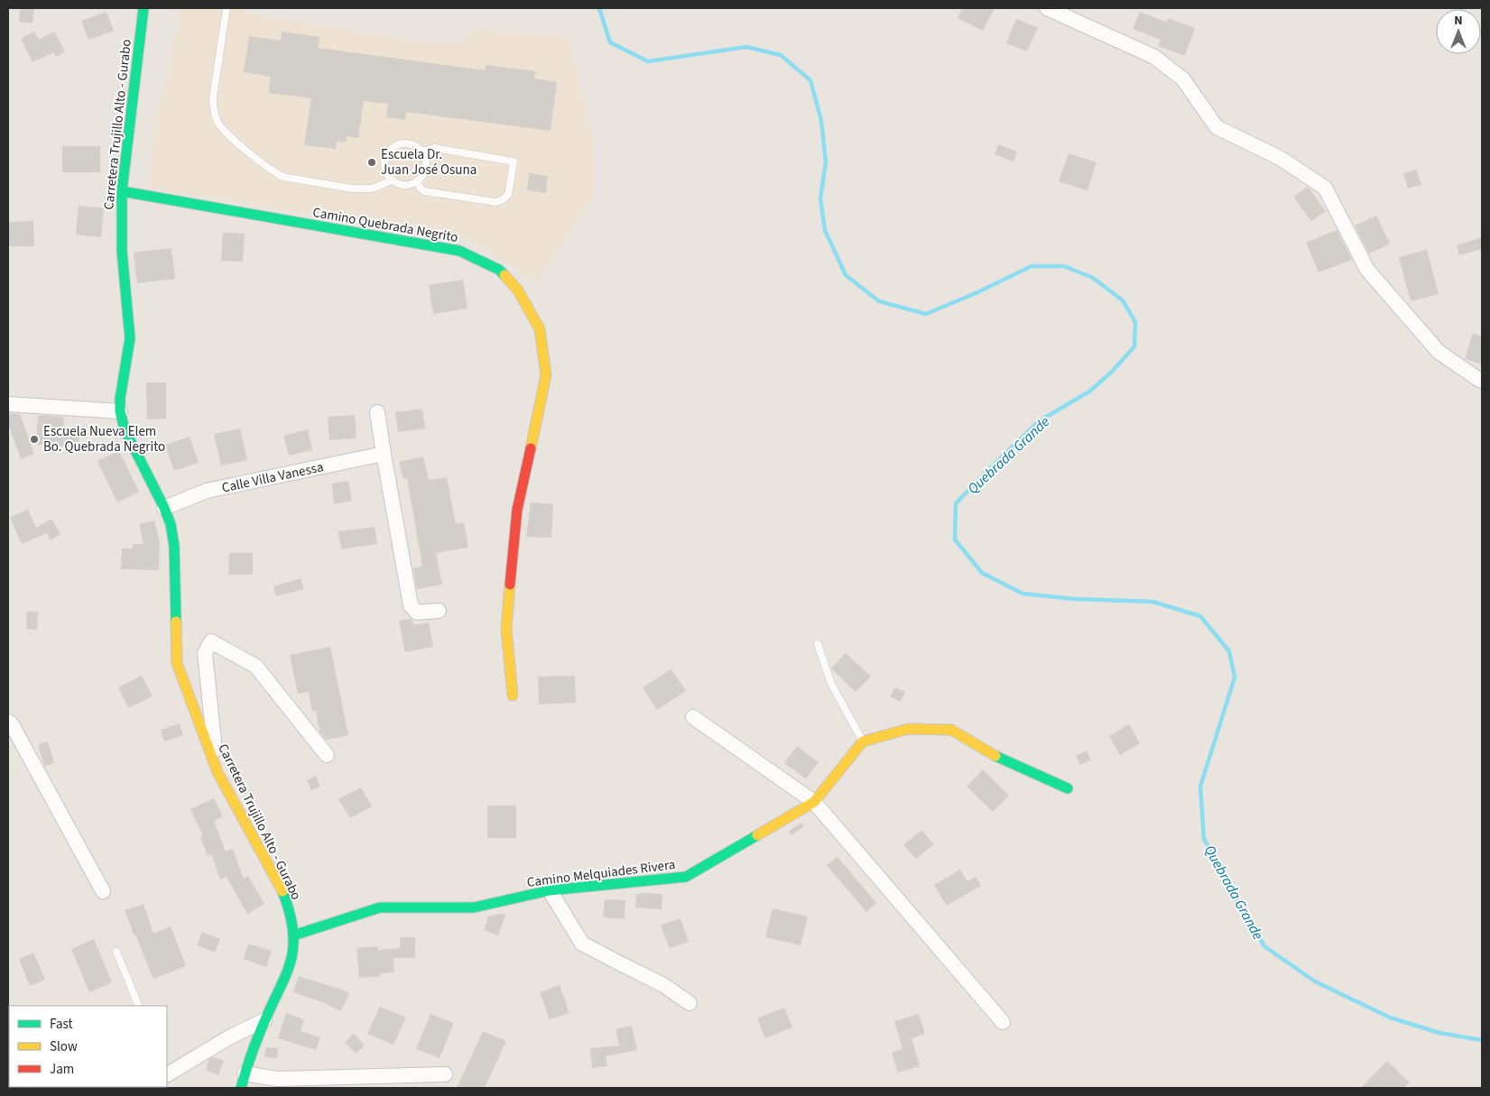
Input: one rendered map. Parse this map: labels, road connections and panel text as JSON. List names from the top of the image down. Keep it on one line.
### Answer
{"streets":{"street":["Carretera Trujillo Alto - Gurabo","Camino Quebrada Negrito","Calle Villa Vanessa","Camino Melquiades Rivera"]},"crossings":[["Carretera Trujillo Alto - Gurabo","Camino Quebrada Negrito"],["Carretera Trujillo Alto - Gurabo","Calle Villa Vanessa"],["Carretera Trujillo Alto - Gurabo","Camino Melquiades Rivera"]],"water":["Quebrada Grande"],"places":["Escuela Dr. Juan José Osuna","Escuela Nueva Elem Bo. Quebrada Negrito"],"legend":["Fast","Slow","Jam"],"north":"top"}
